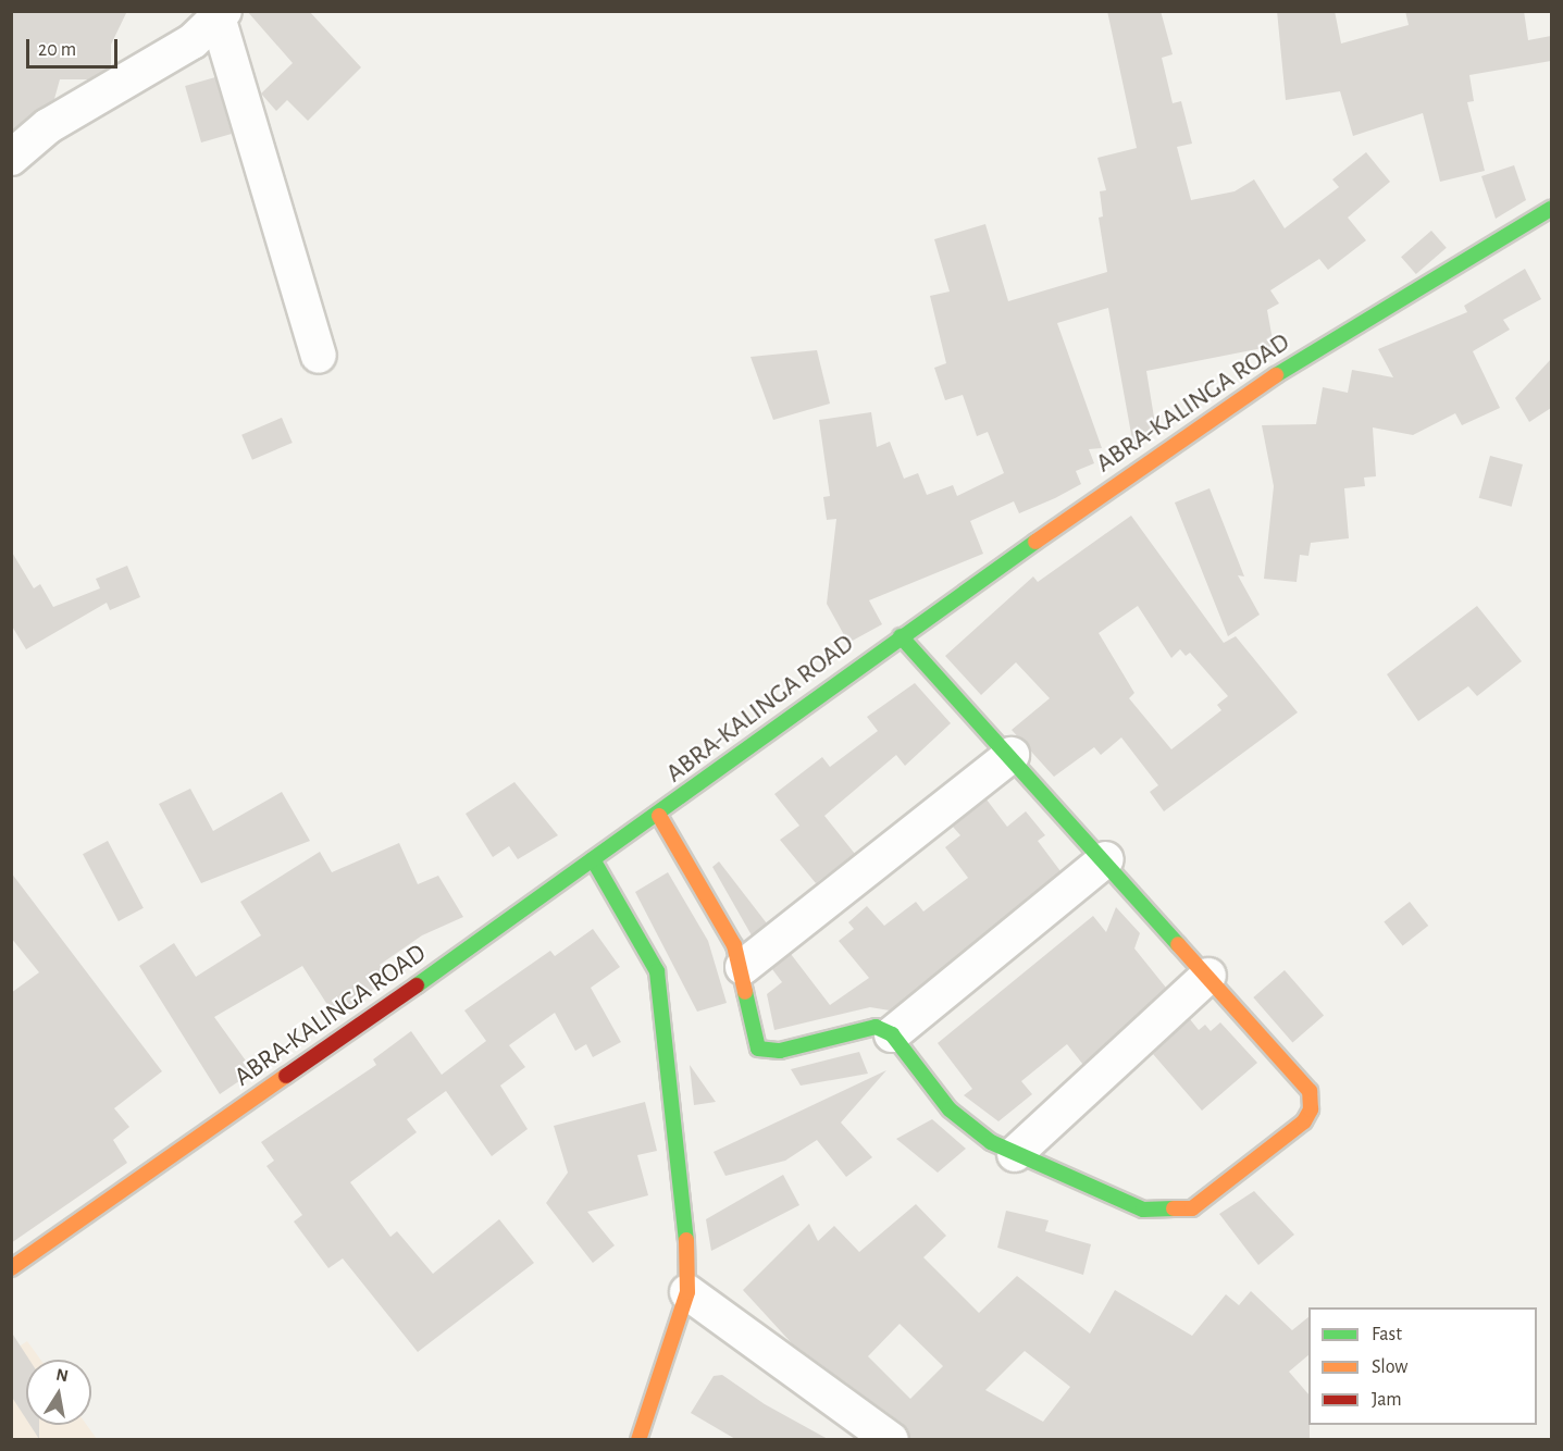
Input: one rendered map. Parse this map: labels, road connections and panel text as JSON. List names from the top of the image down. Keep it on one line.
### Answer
{"streets":{"street":["ABRA-KALINGA ROAD"]},"legend":["Fast","Slow","Jam"],"scale_bar":"20 m","north":"top"}
